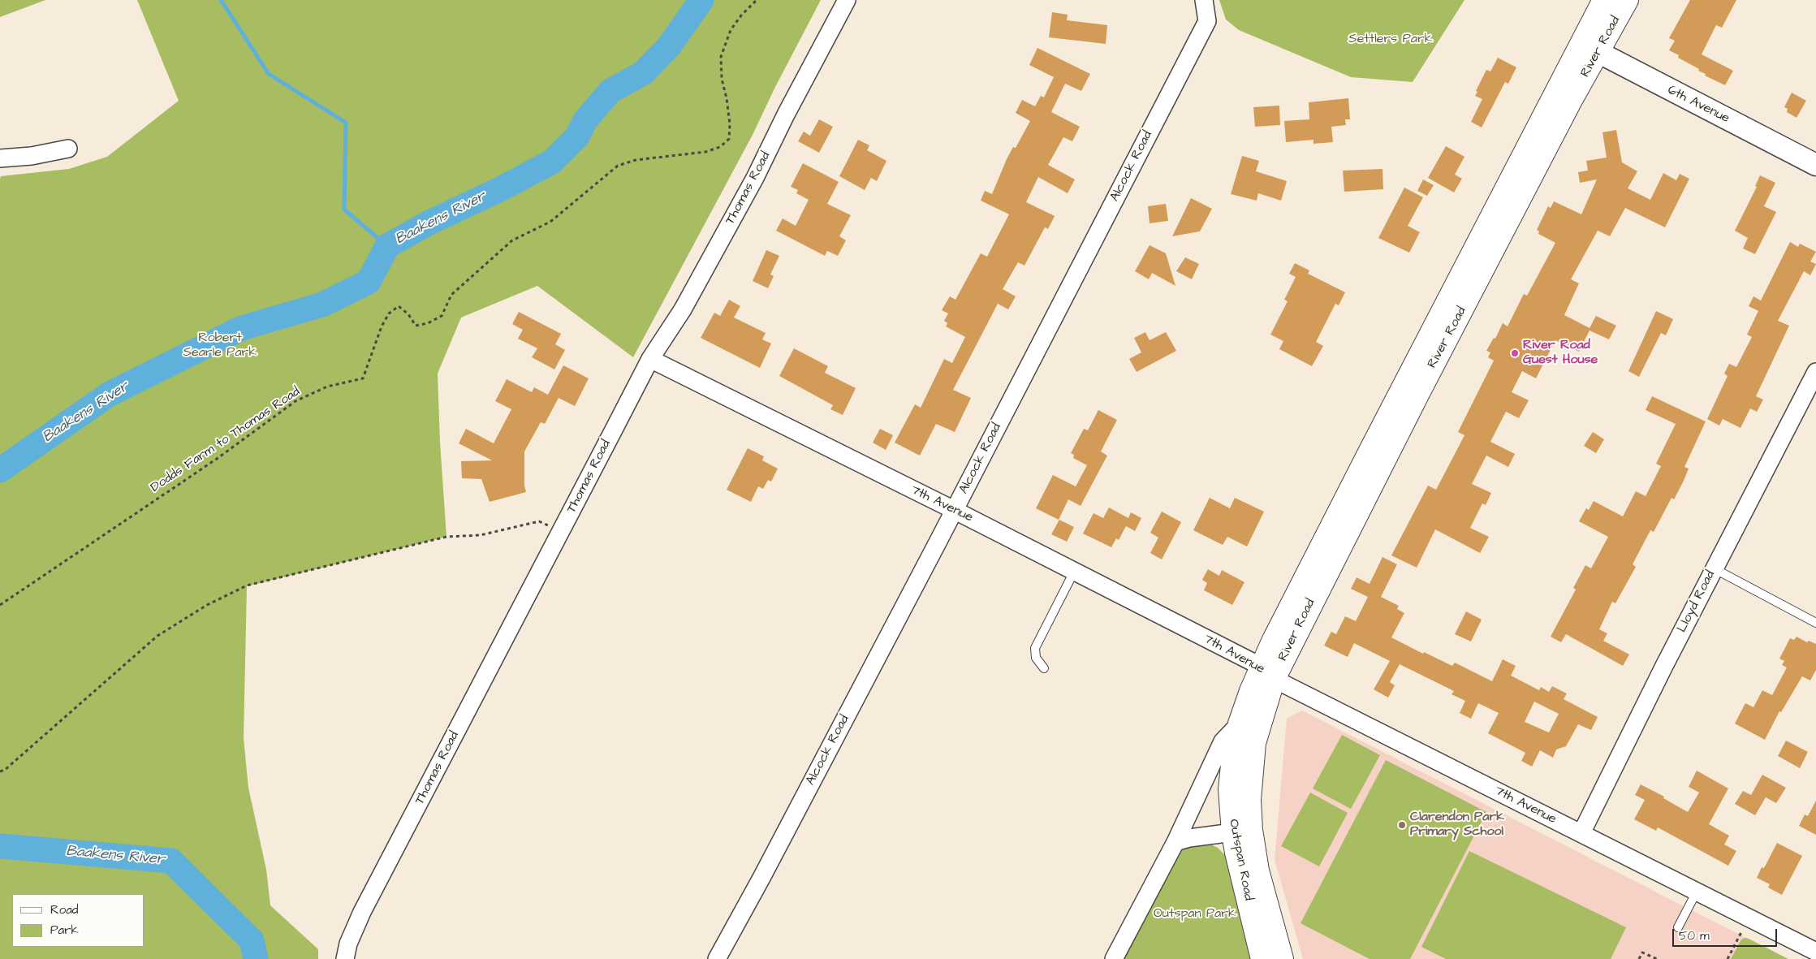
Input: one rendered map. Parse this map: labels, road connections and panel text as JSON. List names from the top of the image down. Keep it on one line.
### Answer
{"streets":{"main road":["River Road","Outspan Road"],"street":["6th Avenue","Alcock Road","Thomas Road","7th Avenue","Lloyd Road"],"path":["Dodds Farm to Thomas Road"]},"crossings":[["River Road","6th Avenue"],["River Road","7th Avenue"],["River Road","Outspan Road"],["Alcock Road","7th Avenue"],["Thomas Road","7th Avenue"],["7th Avenue","Lloyd Road"],["7th Avenue","Outspan Road"]],"water":["Baakens River"],"parks":["Settlers Park","Robert Searle Park","Outspan Park"],"places":["River Road Guest House","Clarendon Park Primary School"],"legend":["Road","Park"],"scale_bar":"50 m"}
